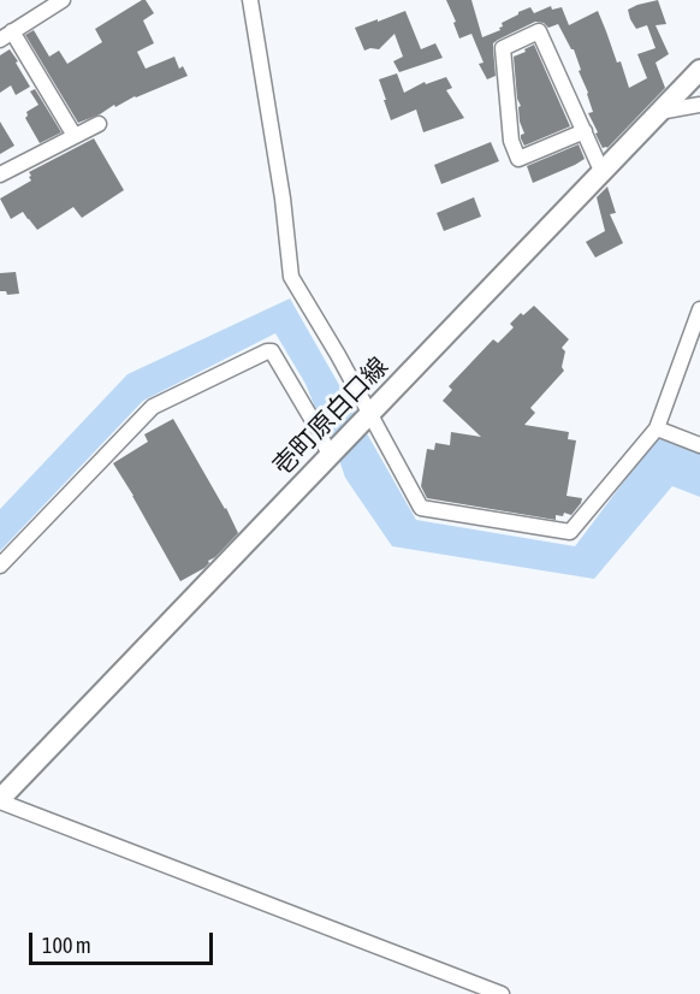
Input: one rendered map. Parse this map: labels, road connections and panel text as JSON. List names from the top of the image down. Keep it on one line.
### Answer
{"streets":{"main road":["壱町原白口線"]},"scale_bar":"100 m"}
